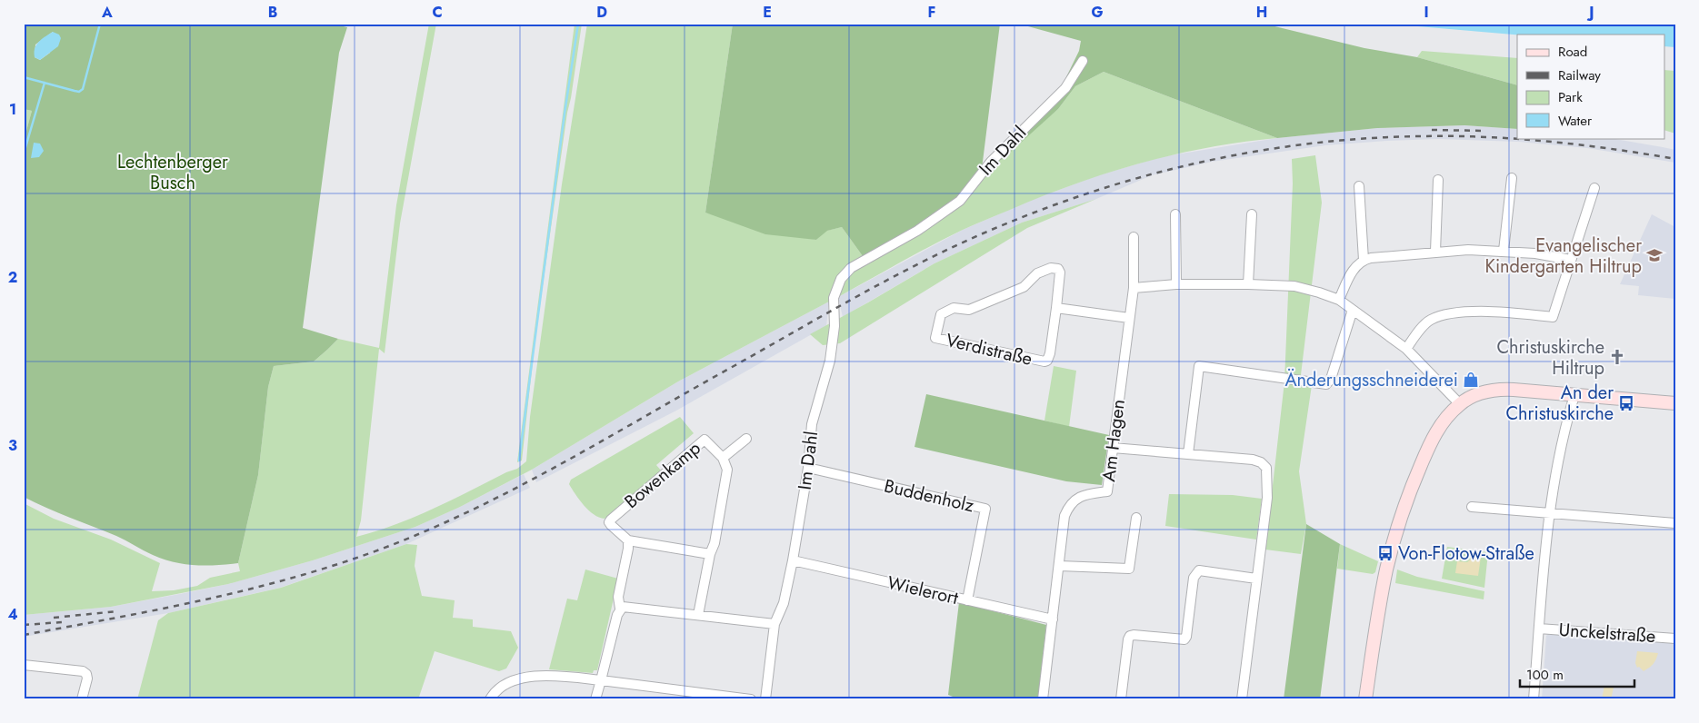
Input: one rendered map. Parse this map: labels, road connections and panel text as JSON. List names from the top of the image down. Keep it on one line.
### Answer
{"streets":{"street":["Im Dahl","Verdistraße","Am Hagen","Bowenkamp","Buddenholz","Wielerort","Unckelstraße"]},"crossings":[["Im Dahl","Buddenholz"],["Im Dahl","Wielerort"],["Am Hagen","Wielerort"],["Buddenholz","Wielerort"]],"parks":["Lechtenberger Busch"],"places":{"school or university":["Evangelischer Kindergarten Hiltrup"],"church":["Christuskirche Hiltrup"],"shop":["Änderungsschneiderei"],"bus stop":["An der Christuskirche","Von-Flotow-Straße"]},"legend":["Road","Railway","Park","Water"],"scale_bar":"100 m","grid":{"columns":["A","B","C","D","E","F","G","H","I","J"],"rows":["1","2","3","4"]}}
